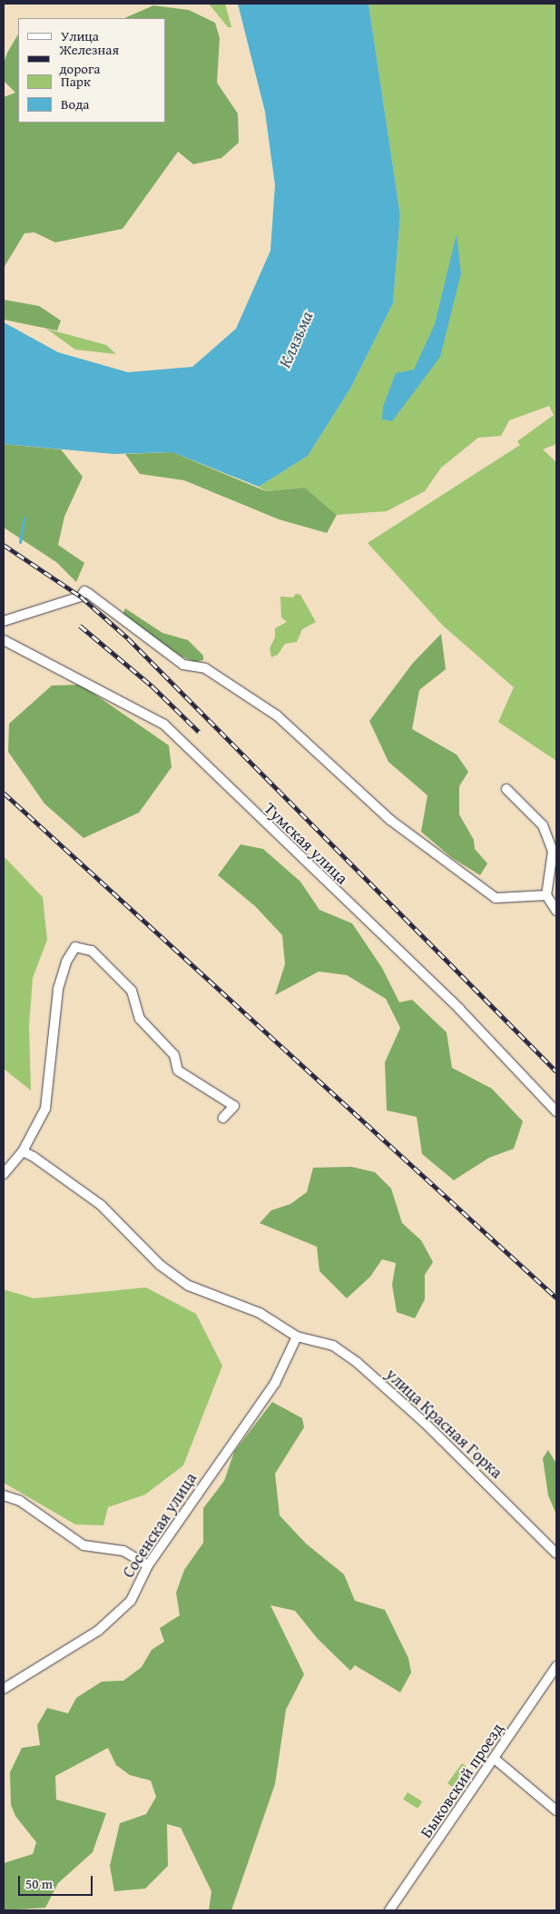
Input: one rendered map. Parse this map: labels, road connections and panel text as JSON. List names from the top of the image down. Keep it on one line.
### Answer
{"streets":{"street":["Тумская улица","улица Красная Горка","Сосенская улица","Быковский проезд"]},"crossings":[["улица Красная Горка","Сосенская улица"]],"water":["Клязьма"],"legend":["Улица","Железная дорога","Парк","Вода"],"scale_bar":"50 m"}
